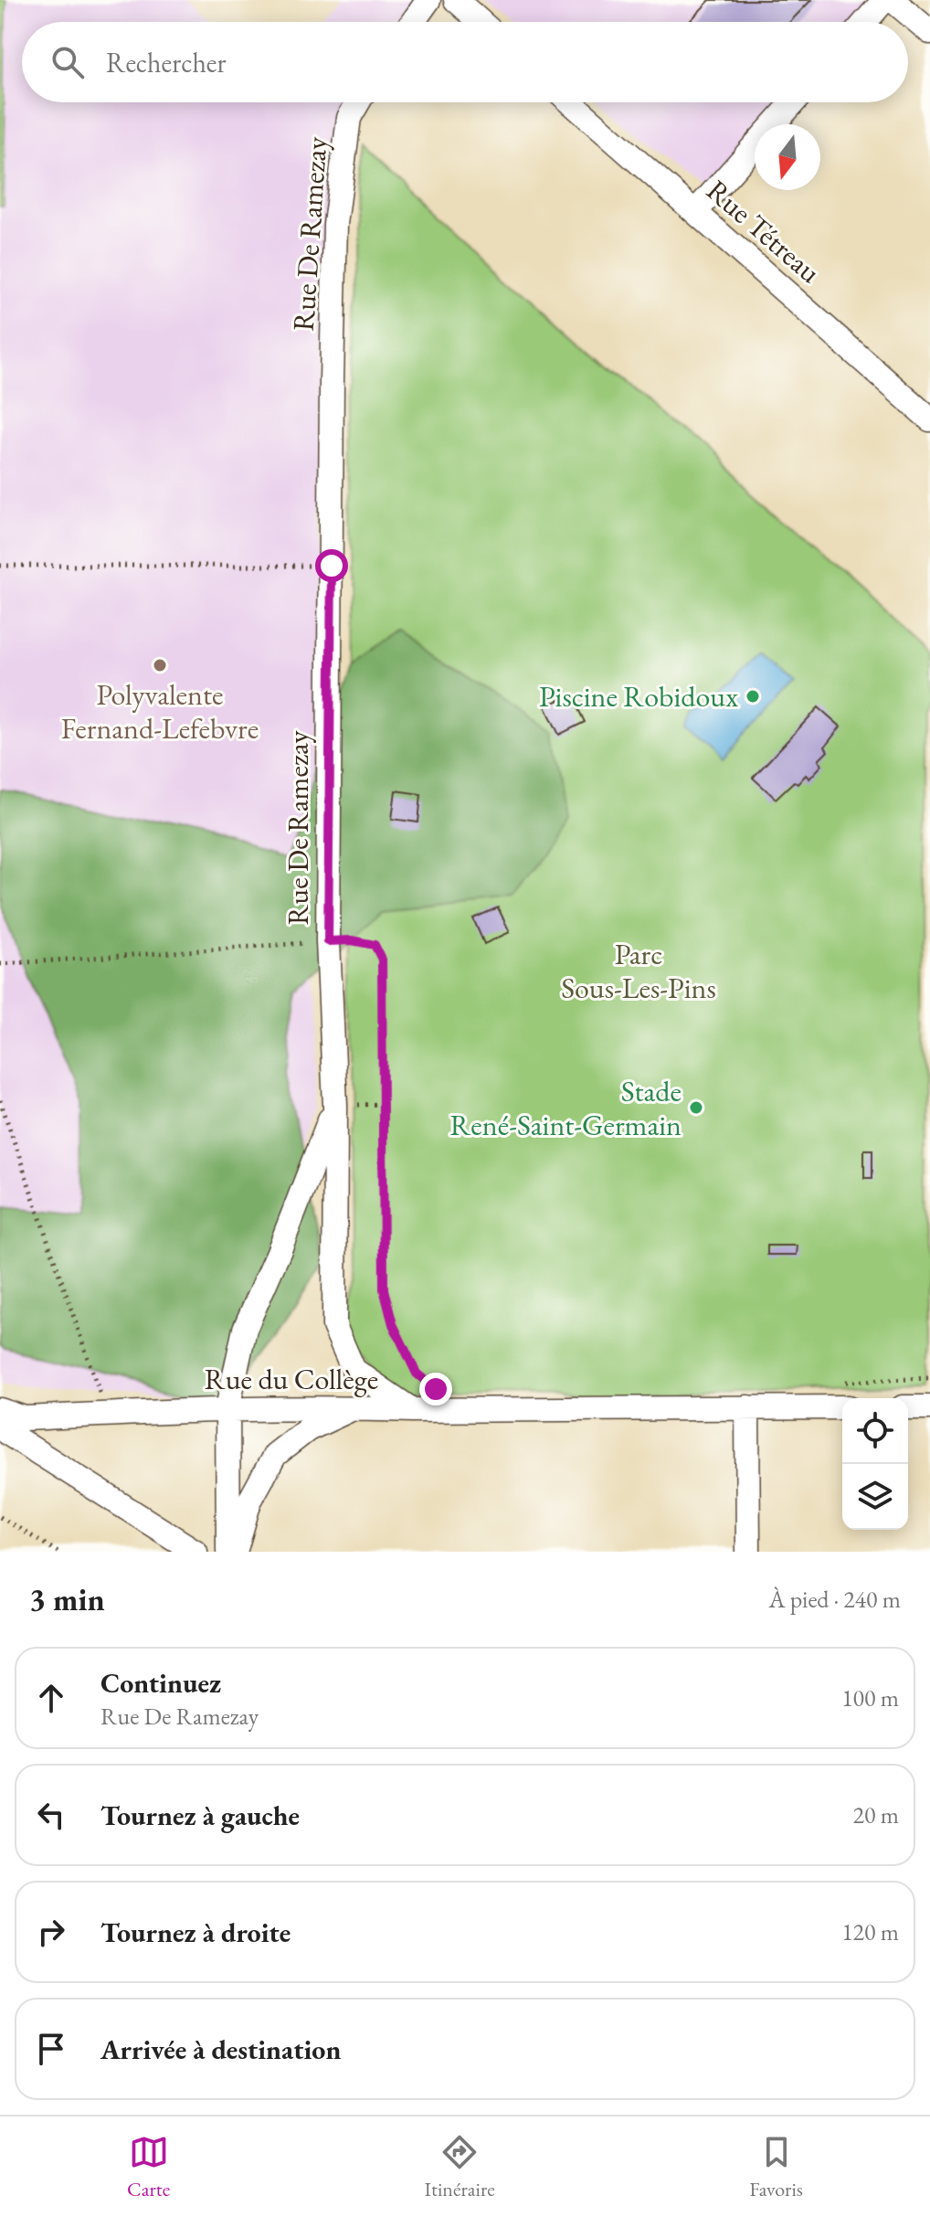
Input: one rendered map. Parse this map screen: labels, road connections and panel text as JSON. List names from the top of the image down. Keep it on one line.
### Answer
{"streets":{"street":["Rue Tétreau","Rue De Ramezay","Rue du Collège"]},"crossings":[["Rue De Ramezay","Rue du Collège"]],"parks":["Parc Sous-Les-Pins"],"places":["Polyvalente Fernand-Lefebvre","Piscine Robidoux","Stade René-Saint-Germain"],"north":"bottom","page":{"search":"Rechercher","heading":["3 min","À pied · 240 m"],"list":[["Continuez","Rue De Ramezay","100 m"],["Tournez à gauche","20 m"],["Tournez à droite","120 m"],"Arrivée à destination"],"nav":["Carte","Itinéraire","Favoris"]}}
